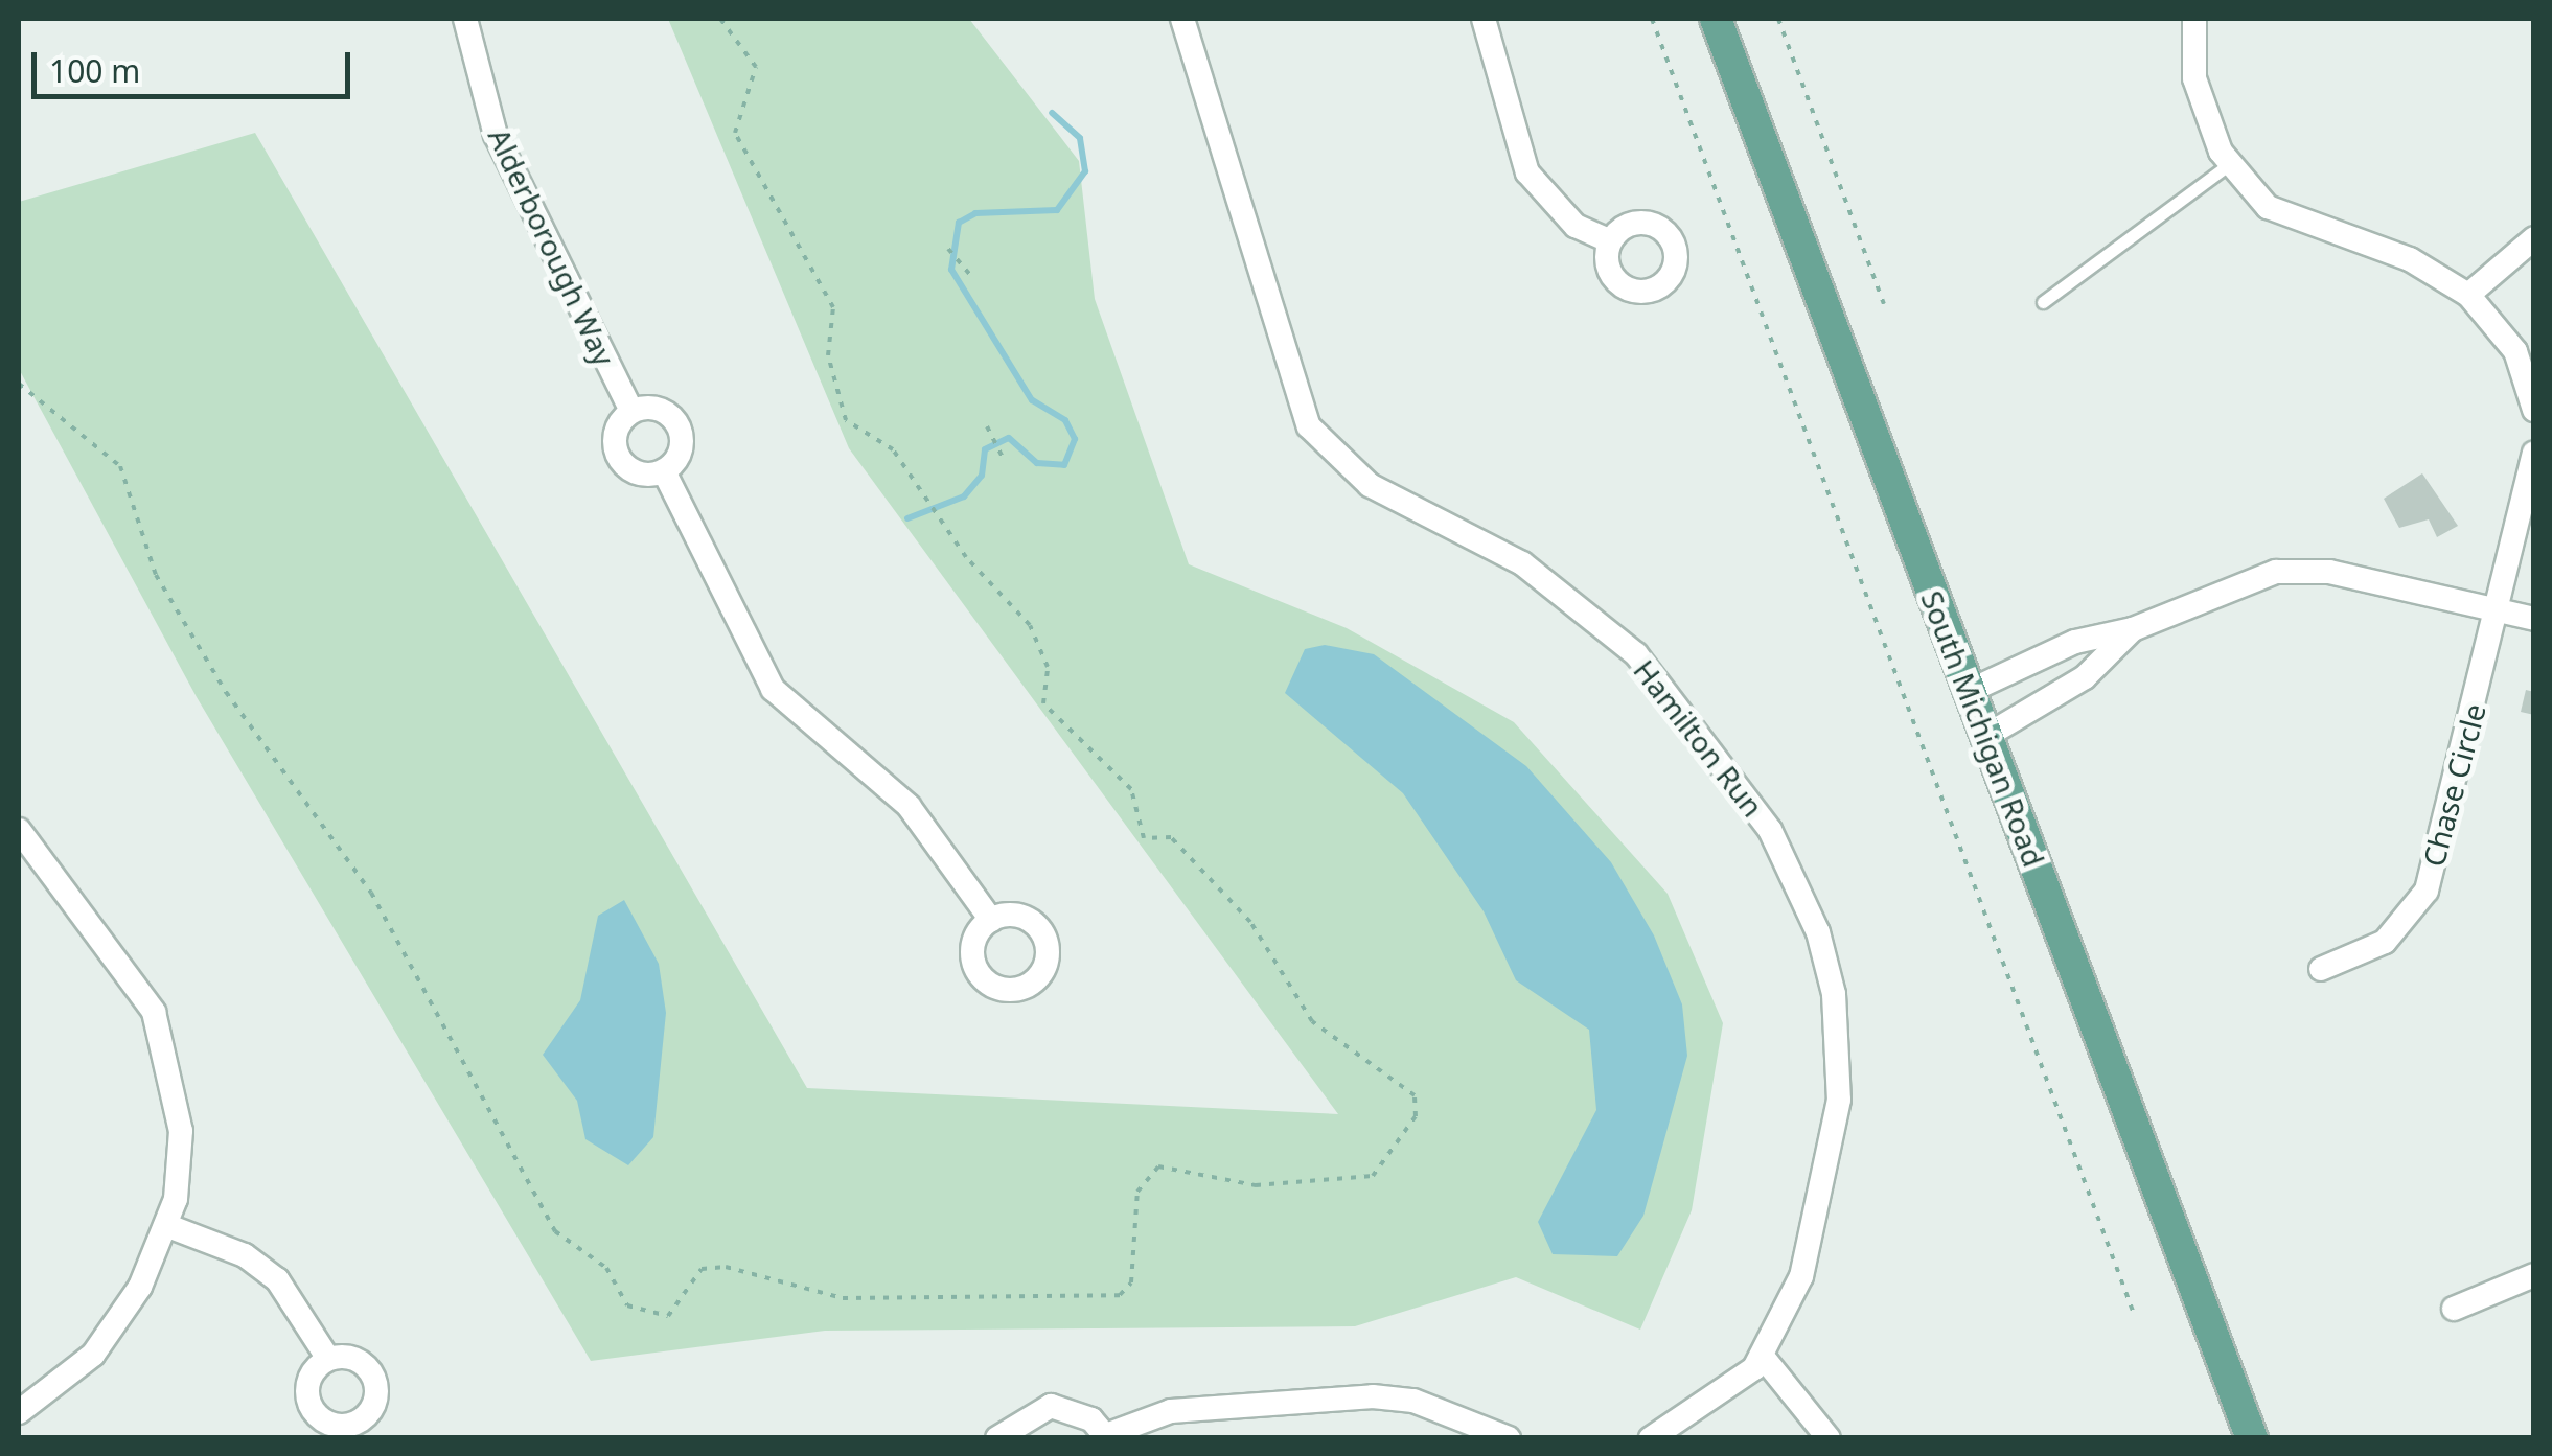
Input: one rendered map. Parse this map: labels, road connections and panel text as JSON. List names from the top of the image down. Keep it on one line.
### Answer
{"streets":{"main road":["South Michigan Road"],"street":["Alderborough Way","Hamilton Run","Chase Circle"]},"scale_bar":"100 m"}
